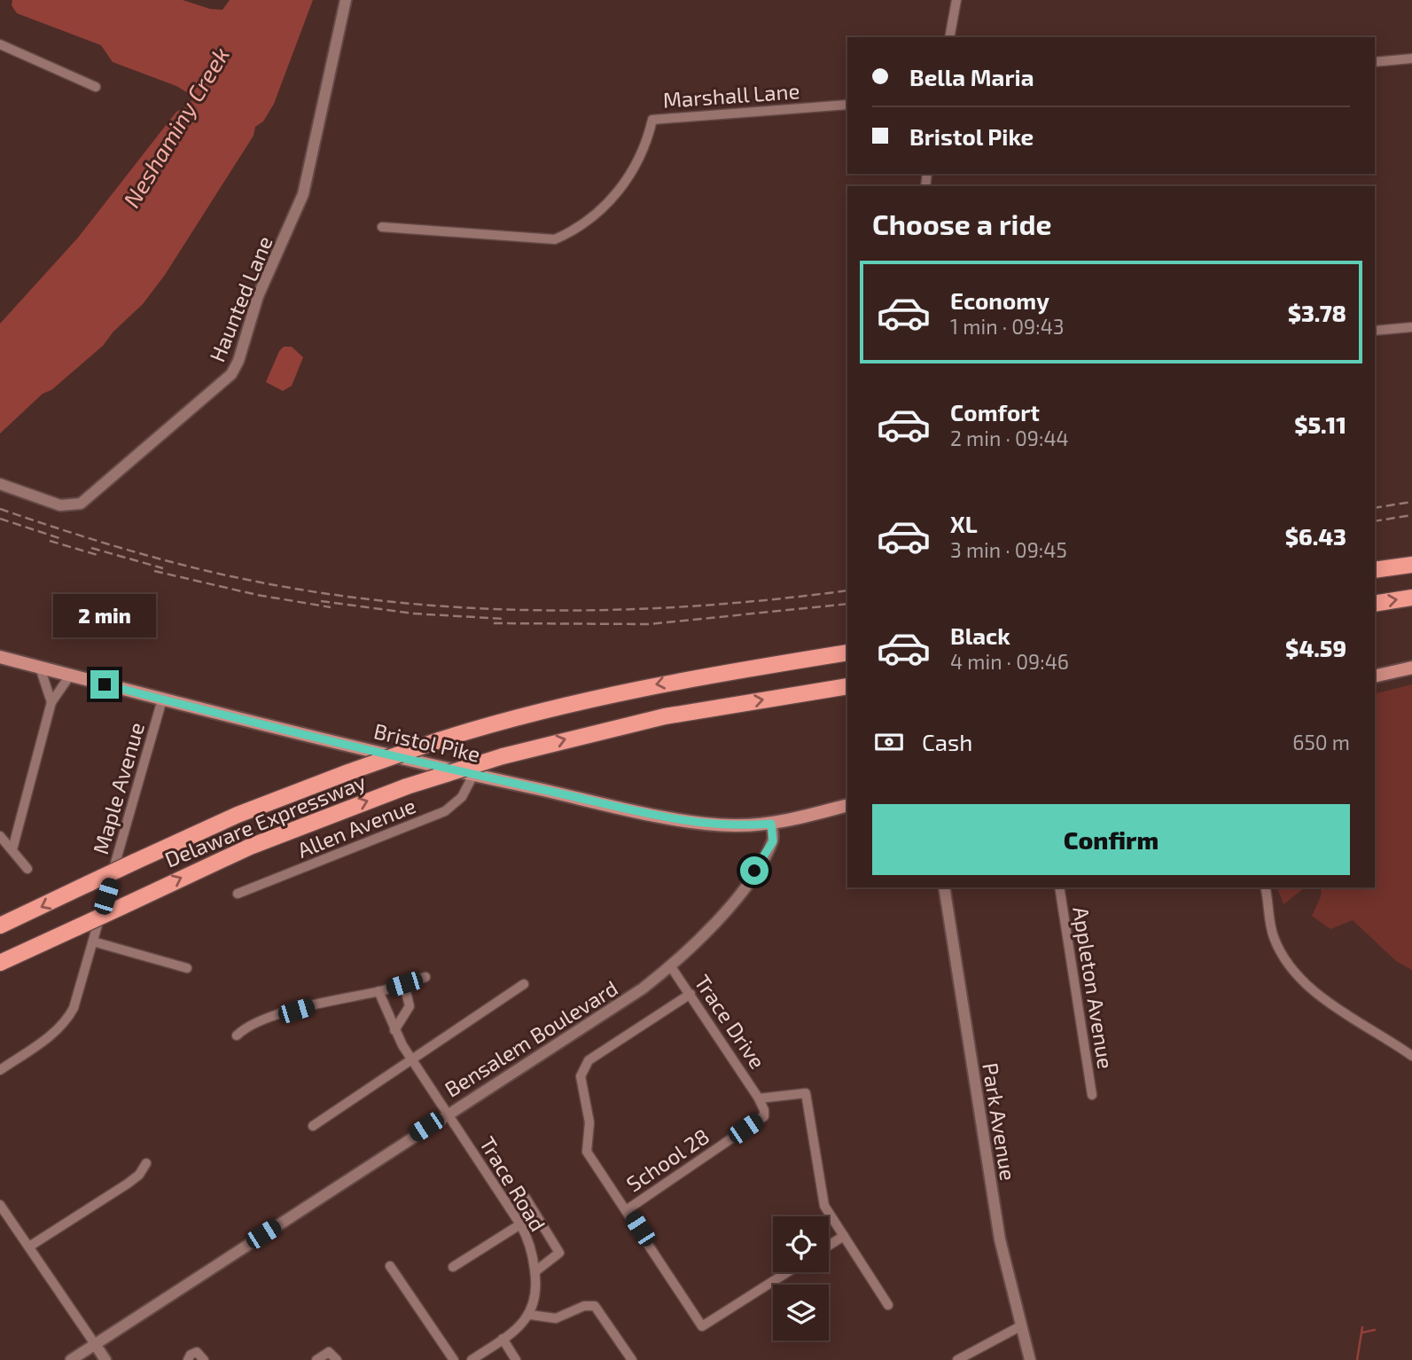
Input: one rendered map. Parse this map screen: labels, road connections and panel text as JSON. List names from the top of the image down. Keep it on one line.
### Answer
{"streets":{"highway":["Delaware Expressway"],"main road":["Bristol Pike"],"street":["Marshall Lane","Haunted Lane","Maple Avenue","Allen Avenue","Appleton Avenue","Trace Drive","Bensalem Boulevard","Park Avenue","School 28","Trace Road"]},"crossings":[["Bristol Pike","Maple Avenue"],["Bristol Pike","Allen Avenue"],["Bristol Pike","Bensalem Boulevard"],["Trace Drive","Bensalem Boulevard"],["Trace Drive","School 28"],["Bensalem Boulevard","Trace Road"]],"water":["Neshaminy Creek"],"page":{"banner":["Bella Maria","Bristol Pike"],"heading":"Choose a ride","list":[{"name":"Economy","note":"1 min · 09:43","value":"$3.78"},{"name":"Comfort","note":"2 min · 09:44","value":"$5.11"},{"name":"XL","note":"3 min · 09:45","value":"$6.43"},{"name":"Black","note":"4 min · 09:46","value":"$4.59"}],"bubble":"2 min","pay":["Cash","650 m"],"buttons":"Confirm"}}
